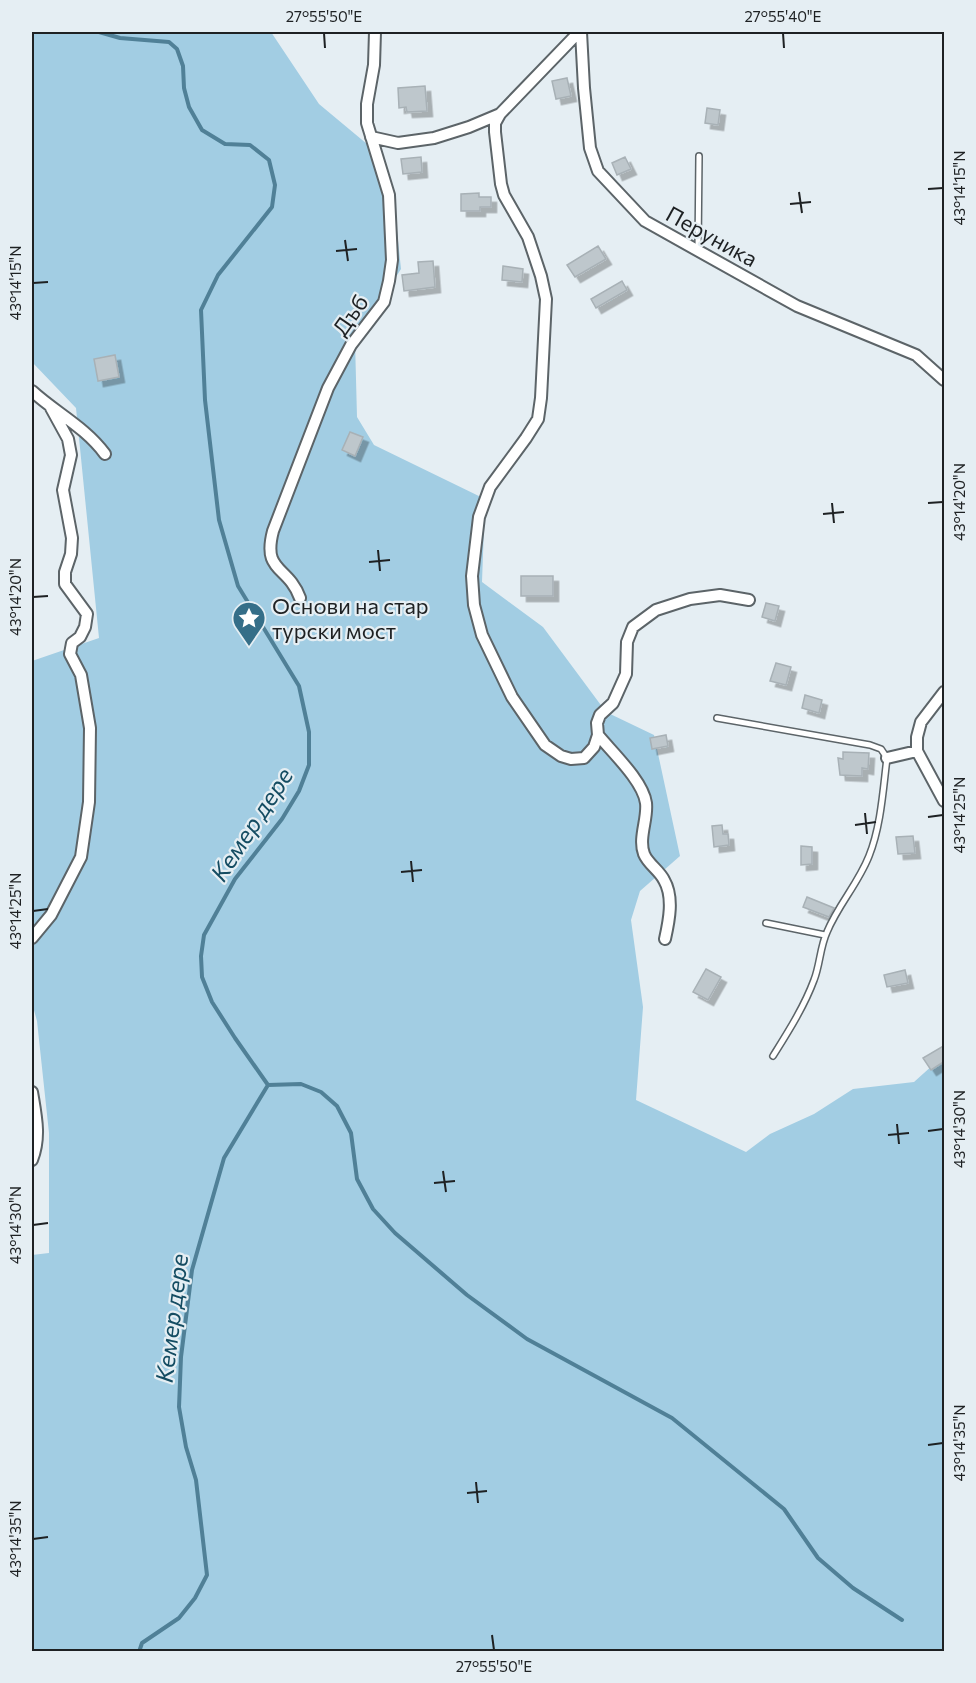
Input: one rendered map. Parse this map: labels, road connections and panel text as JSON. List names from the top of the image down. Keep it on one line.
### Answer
{"streets":{"street":["Перуника","Дъб"]},"water":["Кемер дере"],"places":{"place":["Основи на стар турски мост"]},"coordinates":["27°55'50\"E","27°55'40\"E","43°14'15\"N","43°14'20\"N","43°14'25\"N","43°14'30\"N","43°14'35\"N"]}
